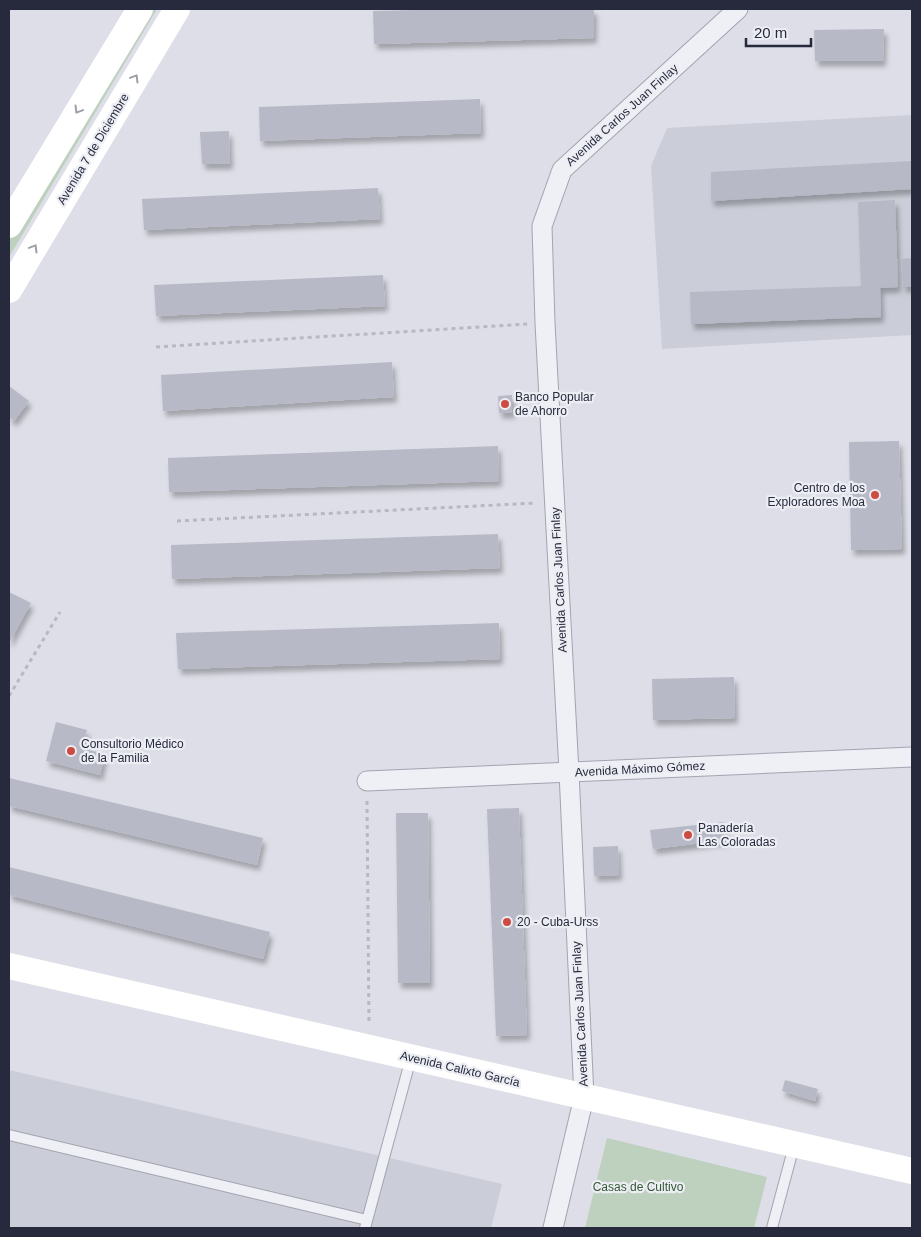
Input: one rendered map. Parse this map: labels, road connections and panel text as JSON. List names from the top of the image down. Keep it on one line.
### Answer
{"streets":{"main road":["Avenida 7 de Diciembre","Avenida Calixto García"],"street":["Avenida Carlos Juan Finlay","Avenida Máximo Gómez"]},"crossings":[["Avenida Carlos Juan Finlay","Avenida Máximo Gómez"],["Avenida Carlos Juan Finlay","Avenida Calixto García"]],"parks":["Casas de Cultivo"],"places":["Banco Popular de Ahorro","Centro de los Exploradores Moa","Consultorio Médico de la Familia","Panadería Las Coloradas","20 - Cuba-Urss"],"scale_bar":"20 m"}
